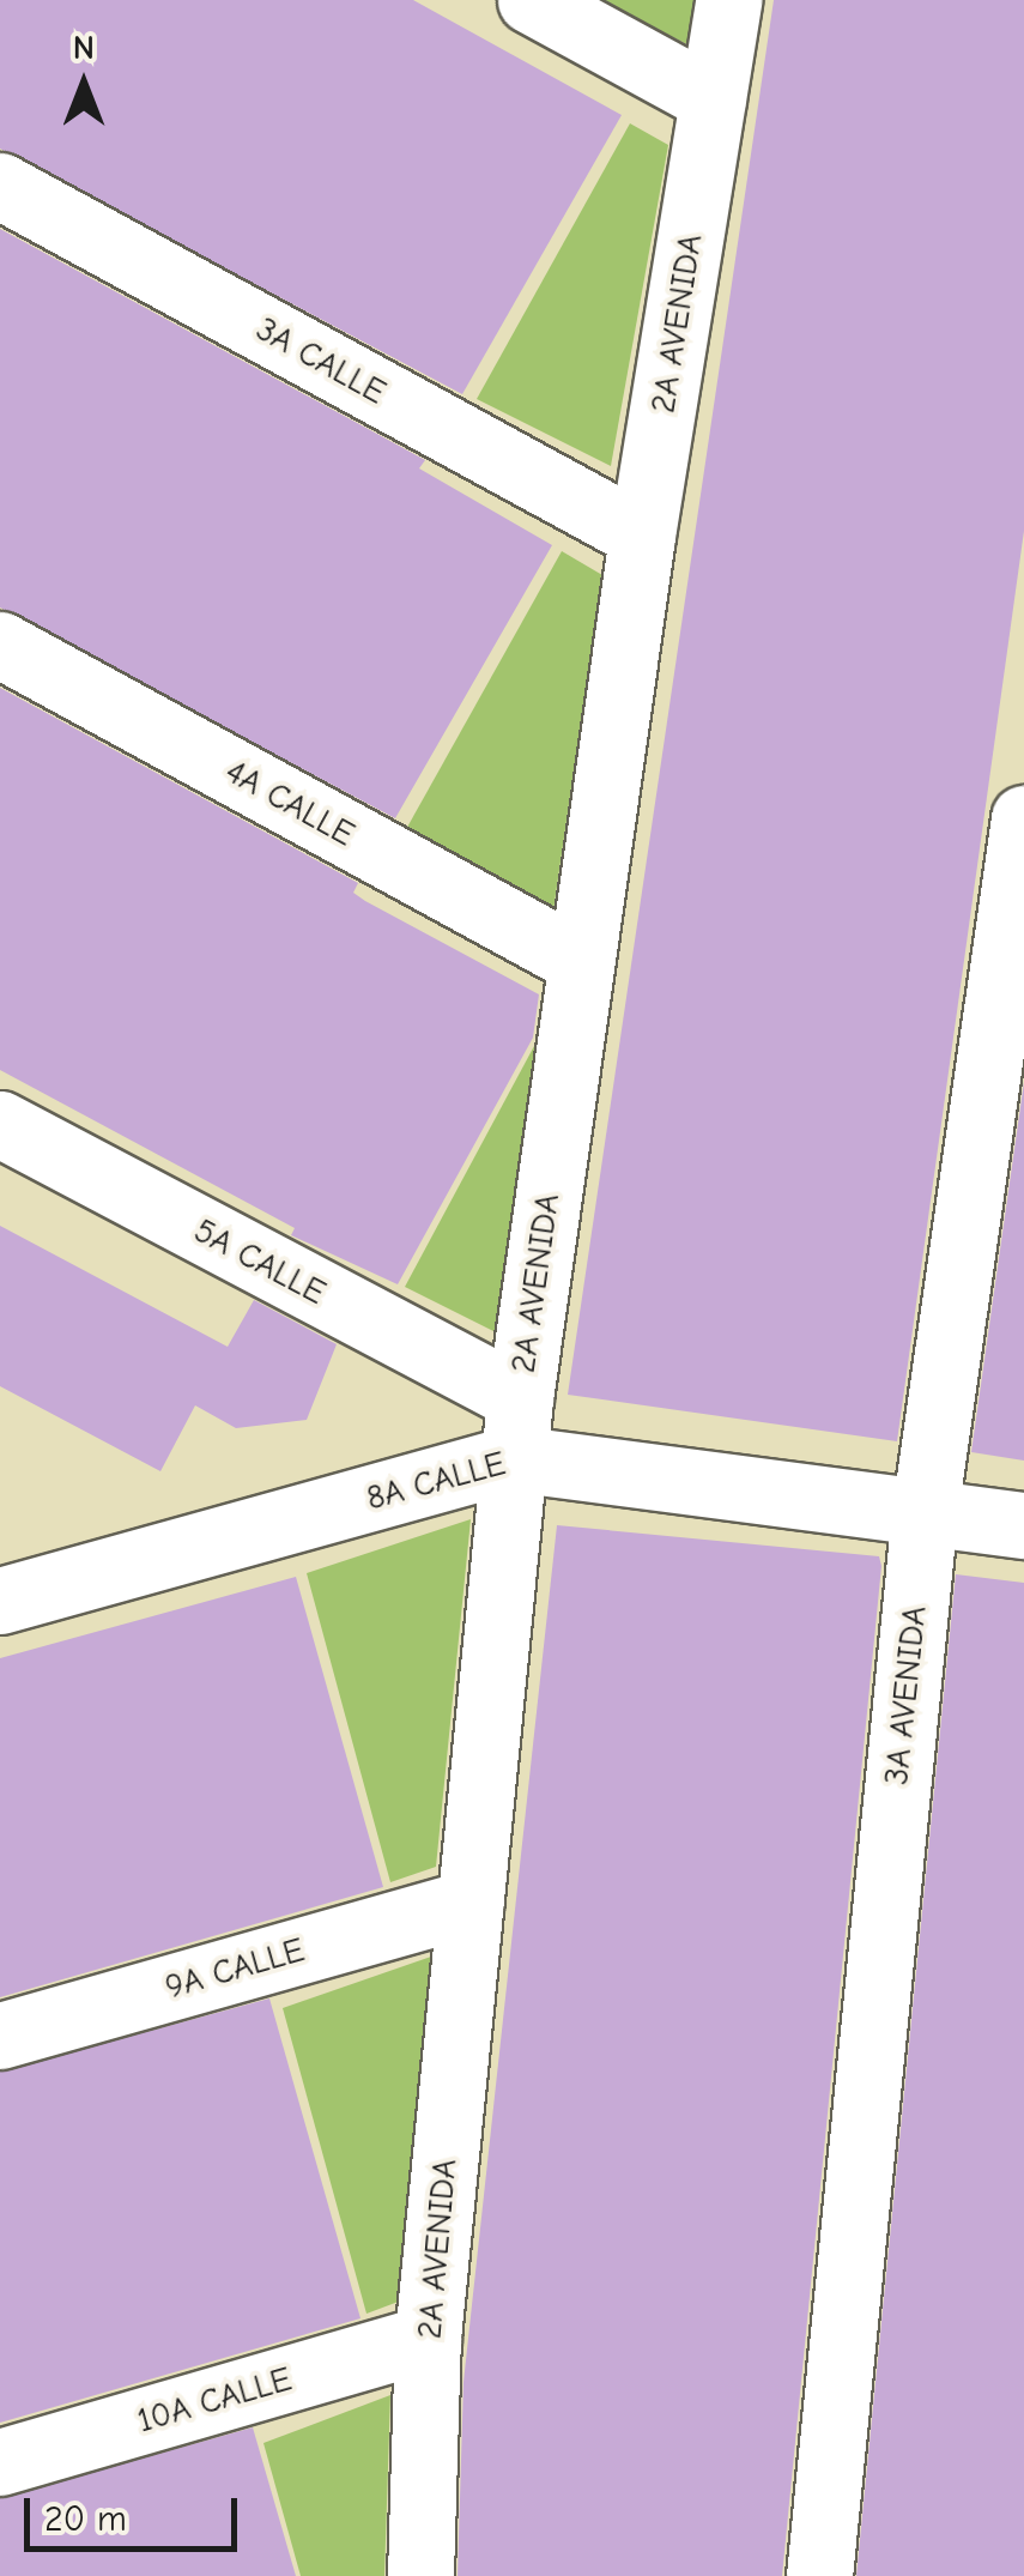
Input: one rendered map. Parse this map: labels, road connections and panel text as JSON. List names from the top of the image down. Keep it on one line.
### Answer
{"streets":{"street":["2A AVENIDA","3A CALLE","4A CALLE","5A CALLE","8A CALLE","3A AVENIDA","9A CALLE","10A CALLE"]},"crossings":[["2A AVENIDA","3A CALLE"],["2A AVENIDA","4A CALLE"],["2A AVENIDA","5A CALLE"],["2A AVENIDA","8A CALLE"],["2A AVENIDA","9A CALLE"],["2A AVENIDA","10A CALLE"],["5A CALLE","8A CALLE"],["8A CALLE","3A AVENIDA"]],"scale_bar":"20 m","north":"top"}
